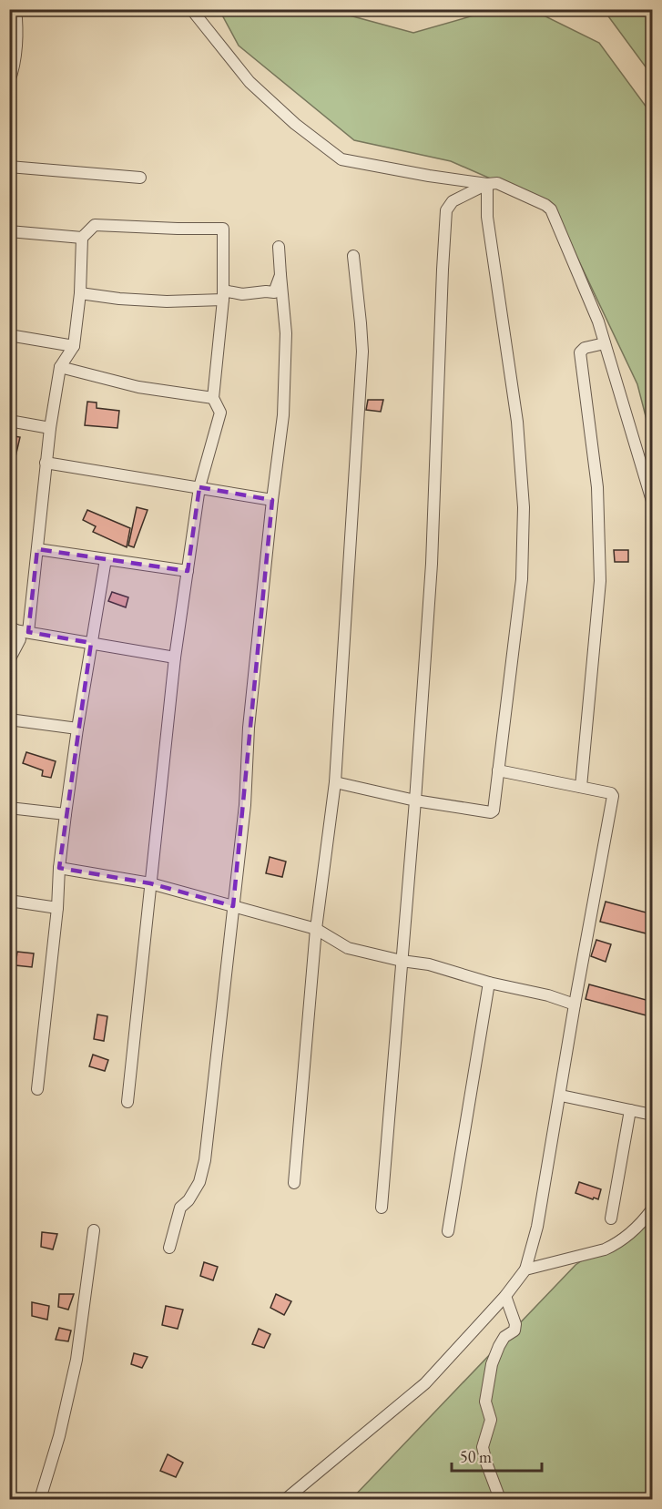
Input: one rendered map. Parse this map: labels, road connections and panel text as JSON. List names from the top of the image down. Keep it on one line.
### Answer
{"scale_bar":"50 m"}
